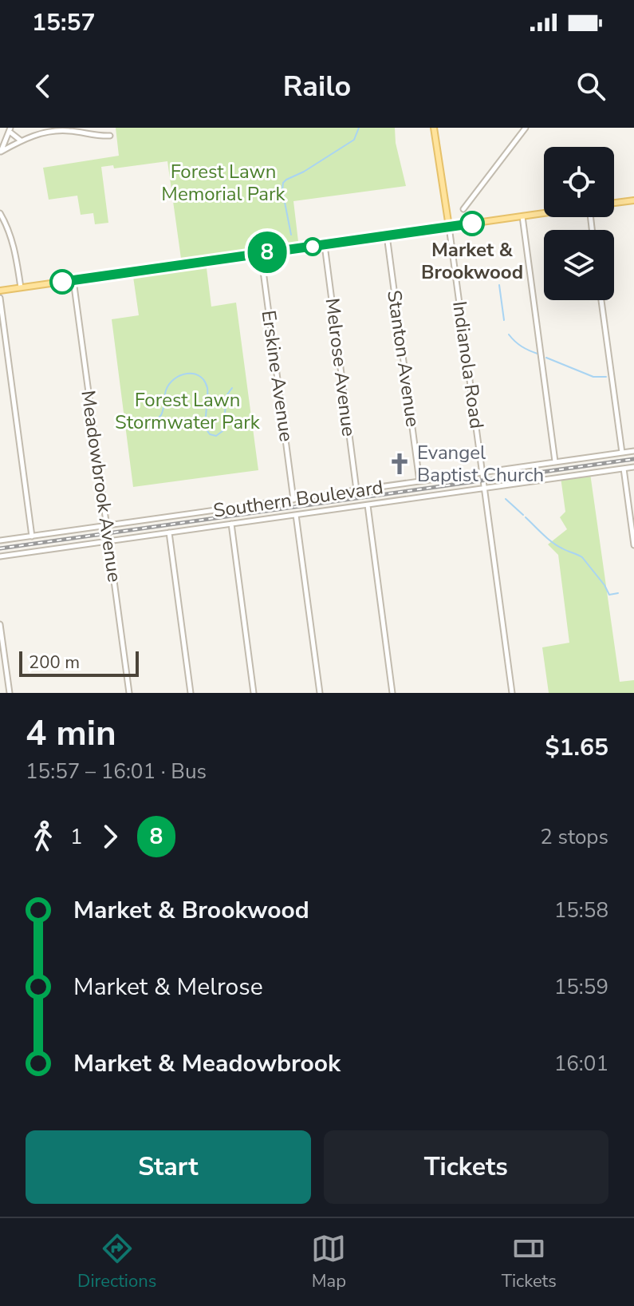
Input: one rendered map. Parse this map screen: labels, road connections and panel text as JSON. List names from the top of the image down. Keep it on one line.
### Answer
{"streets":{"street":["Stanton Avenue","Indianola Road","Melrose Avenue","Erskine Avenue","Meadowbrook Avenue","Southern Boulevard"]},"crossings":[["Stanton Avenue","Southern Boulevard"],["Indianola Road","Southern Boulevard"],["Melrose Avenue","Southern Boulevard"],["Erskine Avenue","Southern Boulevard"],["Meadowbrook Avenue","Southern Boulevard"]],"parks":["Forest Lawn Memorial Park","Forest Lawn Stormwater Park"],"places":{"other":["Market & Brookwood"],"church":["Evangel Baptist Church"]},"lines":["bus line 8"],"scale_bar":"200 m","page":{"status":"15:57","header":"Railo","on_map":"8","scale":"200 m","heading":["4 min","15:57 – 16:01 · Bus","$1.65"],"legs":["1","8","2 stops"],"list":[{"name":"Market & Brookwood","value":"15:58"},{"name":"Market & Melrose","value":"15:59"},{"name":"Market & Meadowbrook","value":"16:01"}],"buttons":["Start","Tickets"],"tabs":["Directions","Map","Tickets"]}}
